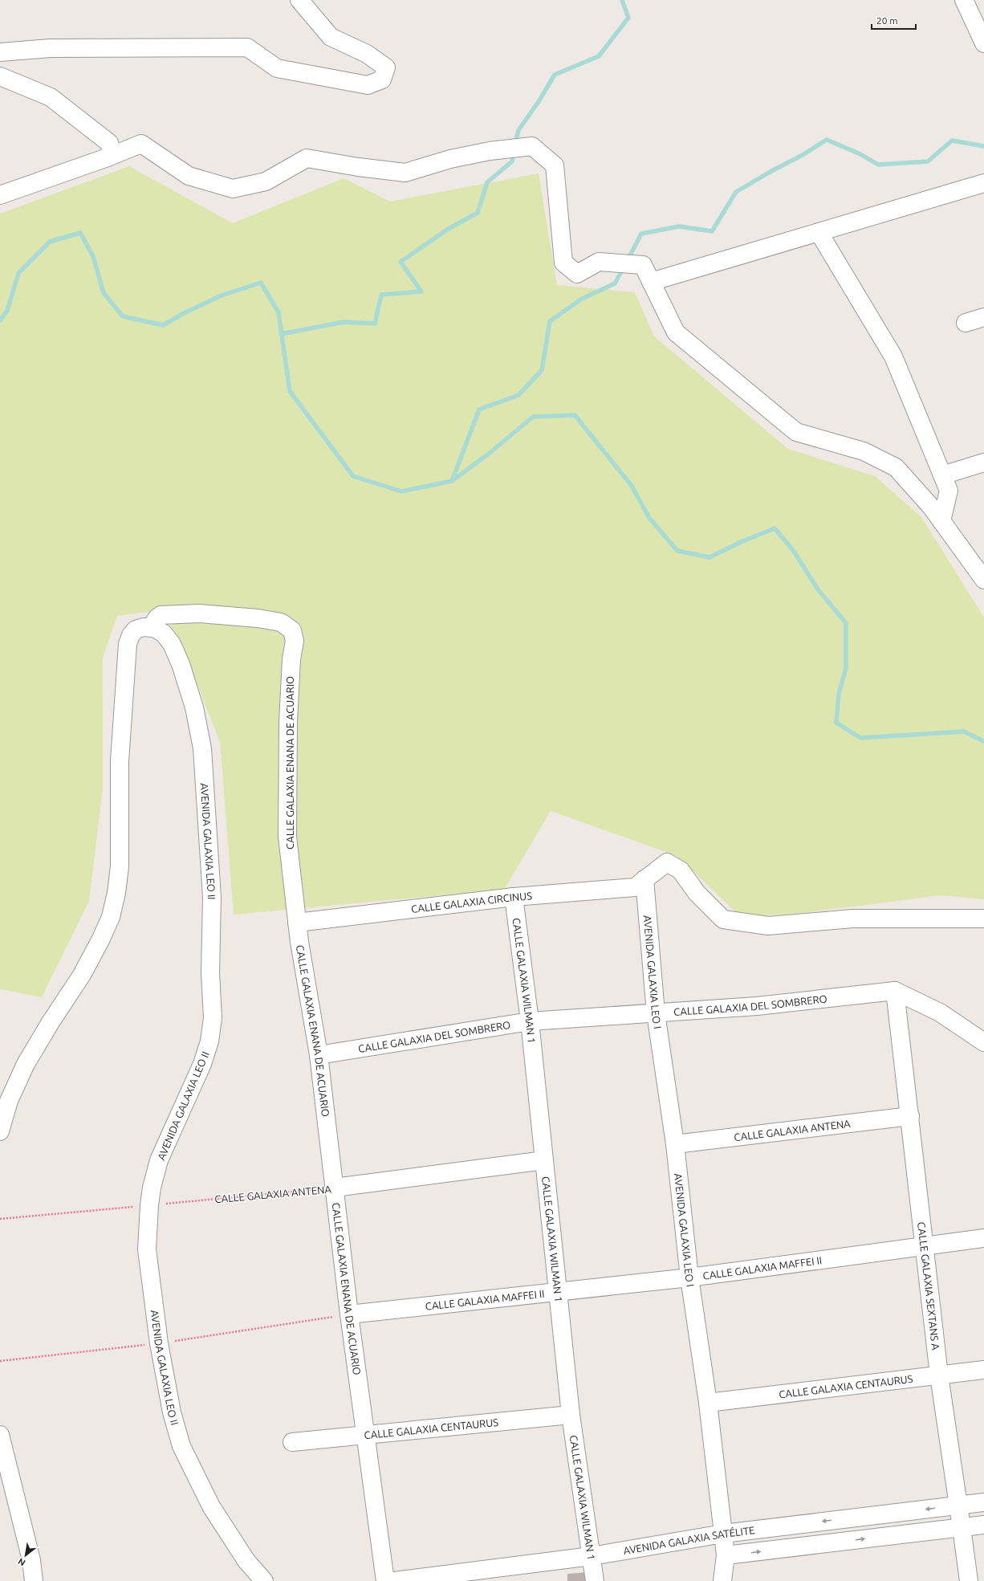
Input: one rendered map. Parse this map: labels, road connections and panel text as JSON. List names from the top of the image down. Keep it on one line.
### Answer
{"streets":{"street":["CALLE GALAXIA ENANA DE ACUARIO","AVENIDA GALAXIA LEO II","CALLE GALAXIA CIRCINUS","AVENIDA GALAXIA LEO I","CALLE GALAXIA WILMAN 1","CALLE GALAXIA DEL SOMBRERO","CALLE GALAXIA ANTENA","CALLE GALAXIA MAFFEI II","CALLE GALAXIA SEXTANS A","CALLE GALAXIA CENTAURUS","AVENIDA GALAXIA SATÉLITE"]},"crossings":[["CALLE GALAXIA ENANA DE ACUARIO","AVENIDA GALAXIA LEO II"],["CALLE GALAXIA ENANA DE ACUARIO","CALLE GALAXIA CIRCINUS"],["CALLE GALAXIA ENANA DE ACUARIO","CALLE GALAXIA DEL SOMBRERO"],["CALLE GALAXIA ENANA DE ACUARIO","CALLE GALAXIA ANTENA"],["CALLE GALAXIA ENANA DE ACUARIO","CALLE GALAXIA MAFFEI II"],["CALLE GALAXIA ENANA DE ACUARIO","CALLE GALAXIA CENTAURUS"],["AVENIDA GALAXIA LEO II","CALLE GALAXIA ANTENA"],["CALLE GALAXIA CIRCINUS","AVENIDA GALAXIA LEO I"],["CALLE GALAXIA CIRCINUS","CALLE GALAXIA WILMAN 1"],["AVENIDA GALAXIA LEO I","CALLE GALAXIA DEL SOMBRERO"],["AVENIDA GALAXIA LEO I","CALLE GALAXIA ANTENA"],["AVENIDA GALAXIA LEO I","CALLE GALAXIA MAFFEI II"],["AVENIDA GALAXIA LEO I","CALLE GALAXIA CENTAURUS"],["AVENIDA GALAXIA LEO I","AVENIDA GALAXIA SATÉLITE"],["CALLE GALAXIA WILMAN 1","CALLE GALAXIA DEL SOMBRERO"],["CALLE GALAXIA WILMAN 1","CALLE GALAXIA ANTENA"],["CALLE GALAXIA WILMAN 1","CALLE GALAXIA MAFFEI II"],["CALLE GALAXIA WILMAN 1","CALLE GALAXIA CENTAURUS"],["CALLE GALAXIA WILMAN 1","AVENIDA GALAXIA SATÉLITE"],["CALLE GALAXIA DEL SOMBRERO","CALLE GALAXIA SEXTANS A"],["CALLE GALAXIA ANTENA","CALLE GALAXIA SEXTANS A"],["CALLE GALAXIA MAFFEI II","CALLE GALAXIA SEXTANS A"],["CALLE GALAXIA SEXTANS A","CALLE GALAXIA CENTAURUS"],["CALLE GALAXIA SEXTANS A","AVENIDA GALAXIA SATÉLITE"]],"scale_bar":"20 m","north":"bottom left"}
